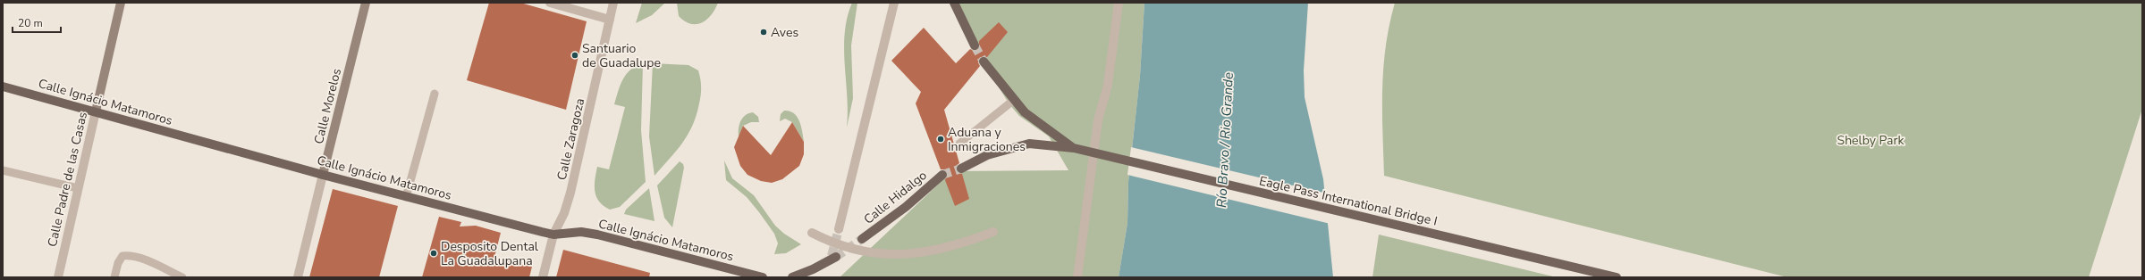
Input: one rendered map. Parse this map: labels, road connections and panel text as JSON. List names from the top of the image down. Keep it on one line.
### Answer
{"streets":{"main road":["Calle Ignácio Matamoros","Calle Morelos","Calle Padre de las Casas","Calle Hidalgo","Eagle Pass International Bridge I"],"street":["Calle Zaragoza"]},"crossings":[["Calle Ignácio Matamoros","Calle Morelos"],["Calle Ignácio Matamoros","Calle Zaragoza"],["Calle Ignácio Matamoros","Calle Padre de las Casas"]],"water":["Río Bravo / Rio Grande"],"parks":["Shelby Park"],"places":["Aves","Santuario de Guadalupe","Aduana y Inmigraciones","Desposito Dental La Guadalupana"],"scale_bar":"20 m"}
